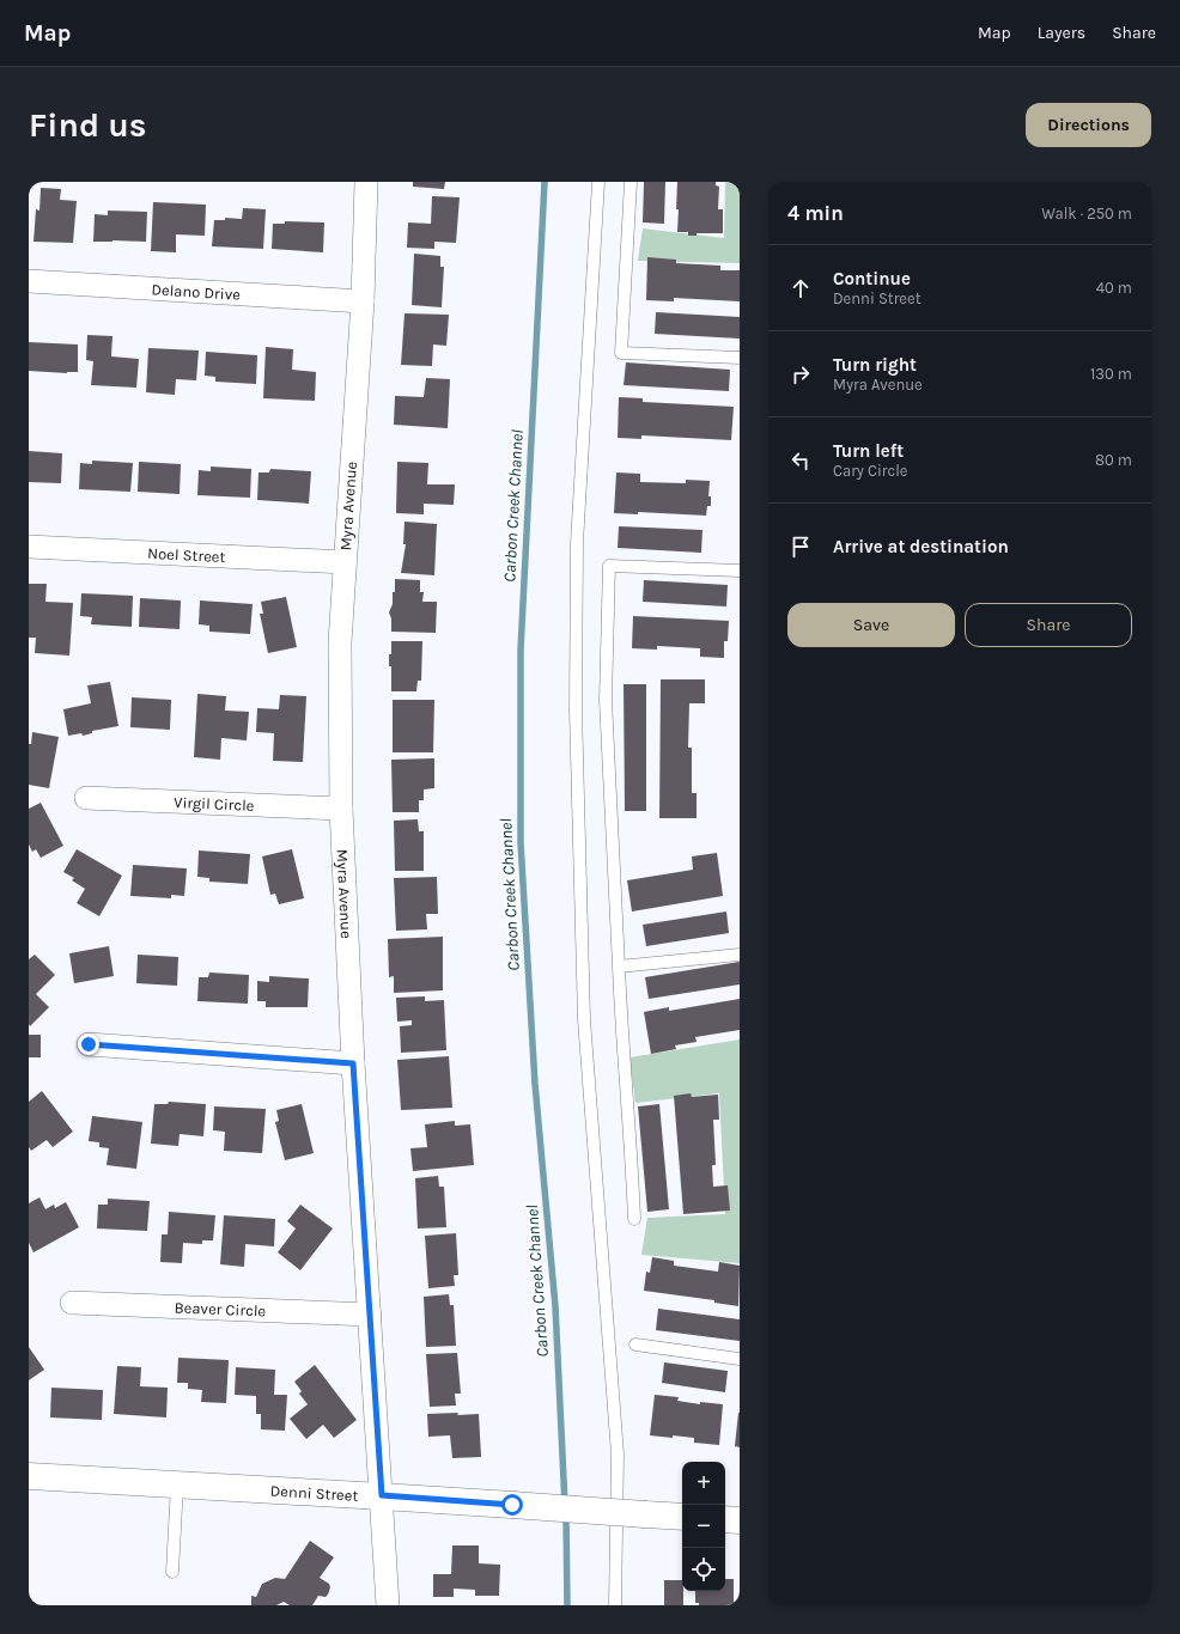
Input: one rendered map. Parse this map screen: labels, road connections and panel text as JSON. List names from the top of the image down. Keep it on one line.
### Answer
{"streets":{"main road":["Denni Street"],"street":["Delano Drive","Myra Avenue","Noel Street","Virgil Circle","Beaver Circle"]},"crossings":[["Delano Drive","Myra Avenue"],["Myra Avenue","Noel Street"],["Myra Avenue","Virgil Circle"],["Myra Avenue","Beaver Circle"],["Myra Avenue","Denni Street"]],"water":["Carbon Creek Channel"],"page":{"header":"Map","nav":["Map","Layers","Share"],"buttons":["Directions",["Save","Share"]],"title":"Find us","heading":["4 min","Walk · 250 m"],"list":[["Continue","Denni Street","40 m"],["Turn right","Myra Avenue","130 m"],["Turn left","Cary Circle","80 m"],"Arrive at destination"],"map_buttons":["+","−"]}}
